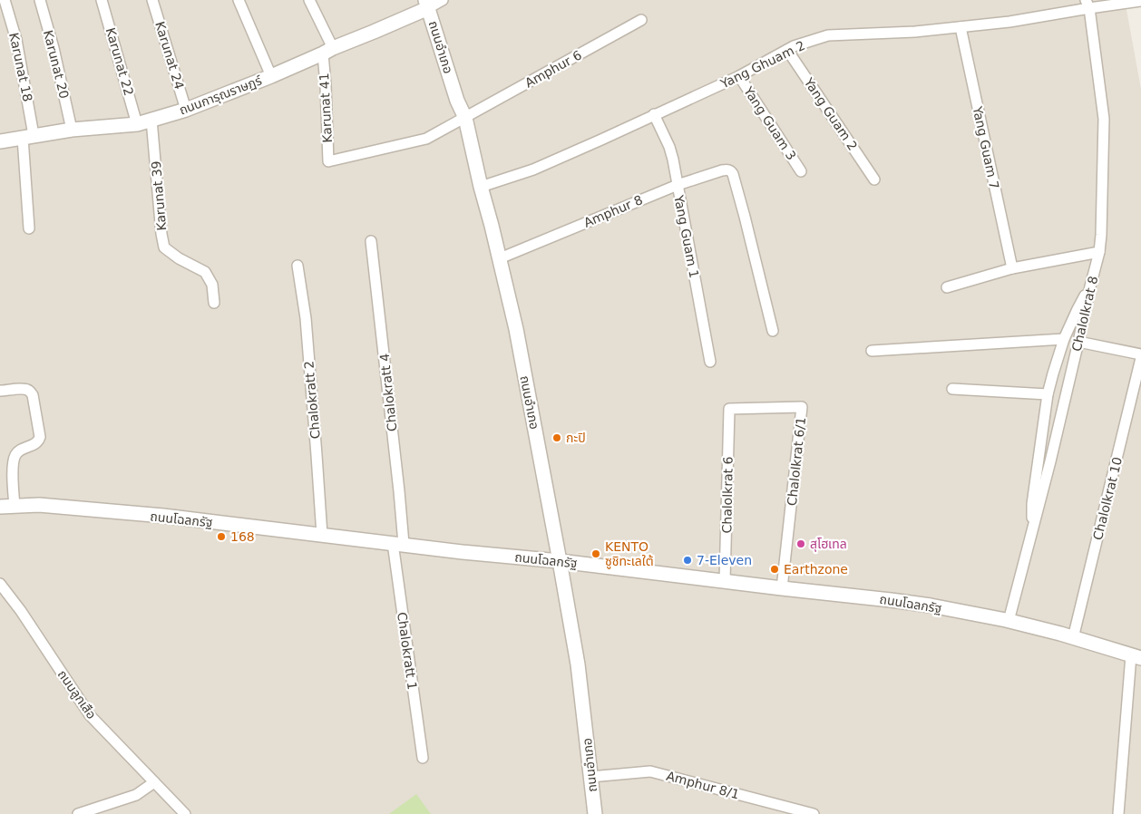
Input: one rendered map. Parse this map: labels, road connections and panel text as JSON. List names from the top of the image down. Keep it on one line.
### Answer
{"streets":{"street":["ถนนอำเภอ","Karunat 24","Karunat 22","Karunat 20","Yang Ghuam 2","Karunat 18","Amphur 6","ถนนการุณราษฏร์","Karunat 41","Yang Guam 2","Yang Guam 3","Yang Guam 7","Karunat 39","Amphur 8","Yang Guam 1","Chalolkrat 8","Chalokratt 4","Chalokratt 2","Chalolkrat 6/1","Chalolkrat 6","Chalolkrat 10","ถนนโฉลกรัฐ","Chalokratt 1","ถนนลูกเสือ","Amphur 8/1"]},"crossings":[["ถนนอำเภอ","Yang Ghuam 2"],["ถนนอำเภอ","Amphur 6"],["ถนนอำเภอ","ถนนการุณราษฏร์"],["ถนนอำเภอ","Amphur 8"],["ถนนอำเภอ","ถนนโฉลกรัฐ"],["ถนนอำเภอ","Amphur 8/1"],["Karunat 24","ถนนการุณราษฏร์"],["Karunat 22","ถนนการุณราษฏร์"],["Karunat 20","ถนนการุณราษฏร์"],["Yang Ghuam 2","Yang Guam 2"],["Yang Ghuam 2","Yang Guam 3"],["Yang Ghuam 2","Yang Guam 7"],["Yang Ghuam 2","Yang Guam 1"],["Yang Ghuam 2","Chalolkrat 8"],["Karunat 18","ถนนการุณราษฏร์"],["Amphur 6","Karunat 41"],["ถนนการุณราษฏร์","Karunat 41"],["ถนนการุณราษฏร์","Karunat 39"],["Amphur 8","Yang Guam 1"],["Chalolkrat 8","ถนนโฉลกรัฐ"],["Chalokratt 4","ถนนโฉลกรัฐ"],["Chalokratt 4","Chalokratt 1"],["Chalokratt 2","ถนนโฉลกรัฐ"],["Chalolkrat 6/1","Chalolkrat 6"],["Chalolkrat 6/1","ถนนโฉลกรัฐ"],["Chalolkrat 6","ถนนโฉลกรัฐ"],["Chalolkrat 10","ถนนโฉลกรัฐ"],["ถนนโฉลกรัฐ","Chalokratt 1"]],"places":["กะปิ","168","สุโฮเทล","KENTO ซูชิทะเลใต้","7-Eleven","Earthzone"]}
